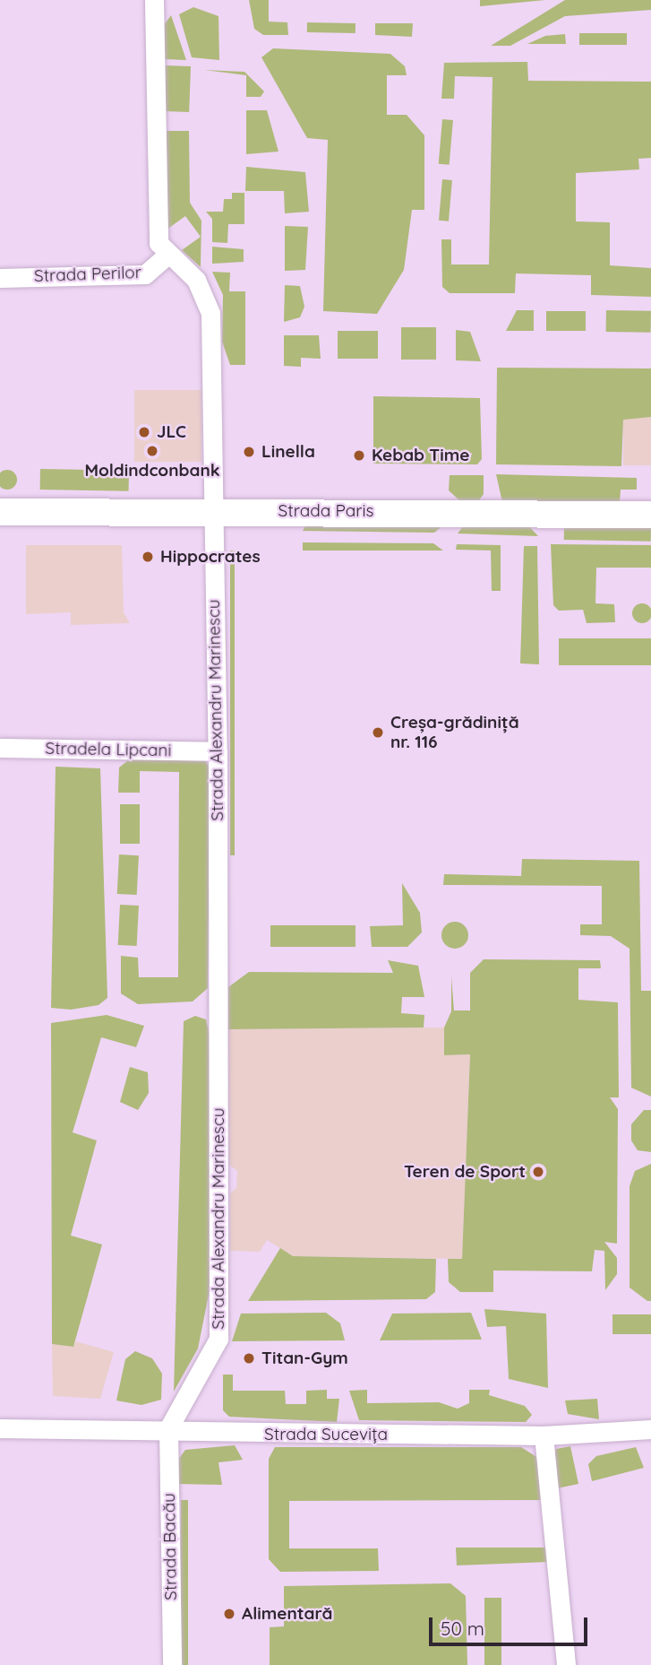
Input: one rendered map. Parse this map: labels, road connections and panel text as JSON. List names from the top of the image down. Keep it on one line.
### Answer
{"streets":{"street":["Strada Perilor","Strada Paris","Strada Alexandru Marinescu","Stradela Lipcani","Strada Sucevița","Strada Bacău"]},"crossings":[["Strada Perilor","Strada Alexandru Marinescu"],["Strada Paris","Strada Alexandru Marinescu"],["Strada Alexandru Marinescu","Stradela Lipcani"],["Strada Alexandru Marinescu","Strada Sucevița"],["Strada Alexandru Marinescu","Strada Bacău"],["Strada Sucevița","Strada Bacău"]],"places":["JLC","Moldindconbank","Linella","Kebab Time","Hippocrates","Creșa-grădiniță nr. 116","Teren de Sport","Titan-Gym","Alimentară"],"scale_bar":"50 m"}
